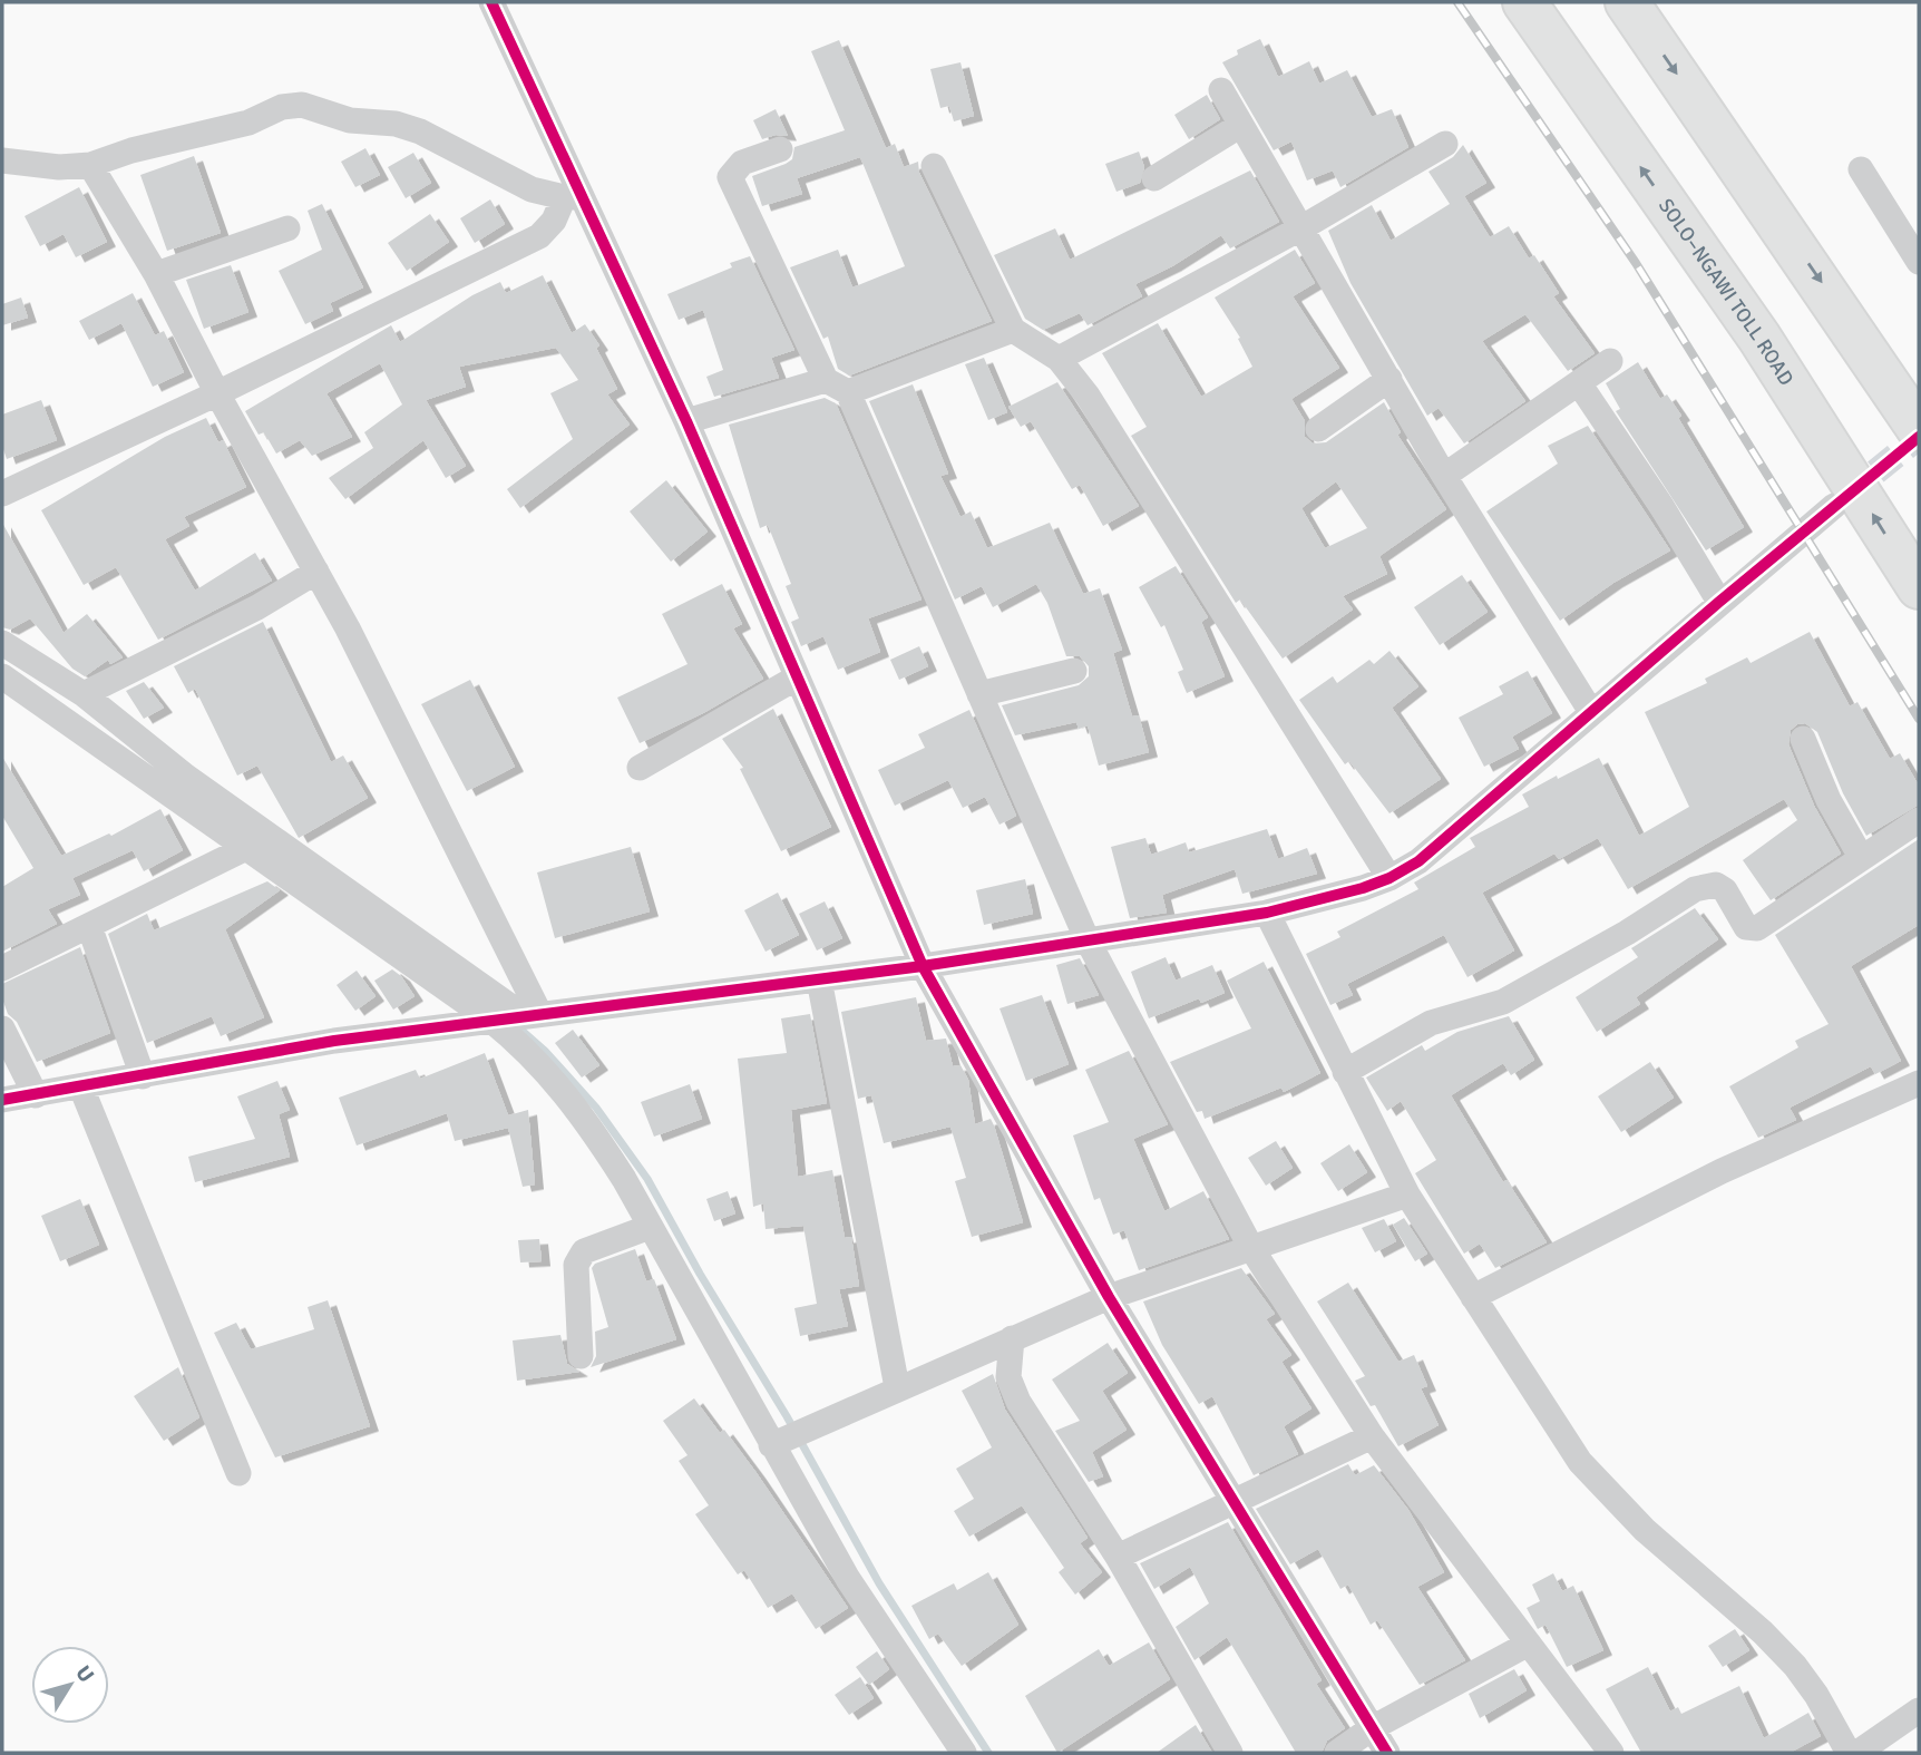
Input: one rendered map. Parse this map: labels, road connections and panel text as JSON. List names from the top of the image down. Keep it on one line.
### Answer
{"streets":{"highway":["SOLO–NGAWI TOLL ROAD"]},"north":"top right"}
